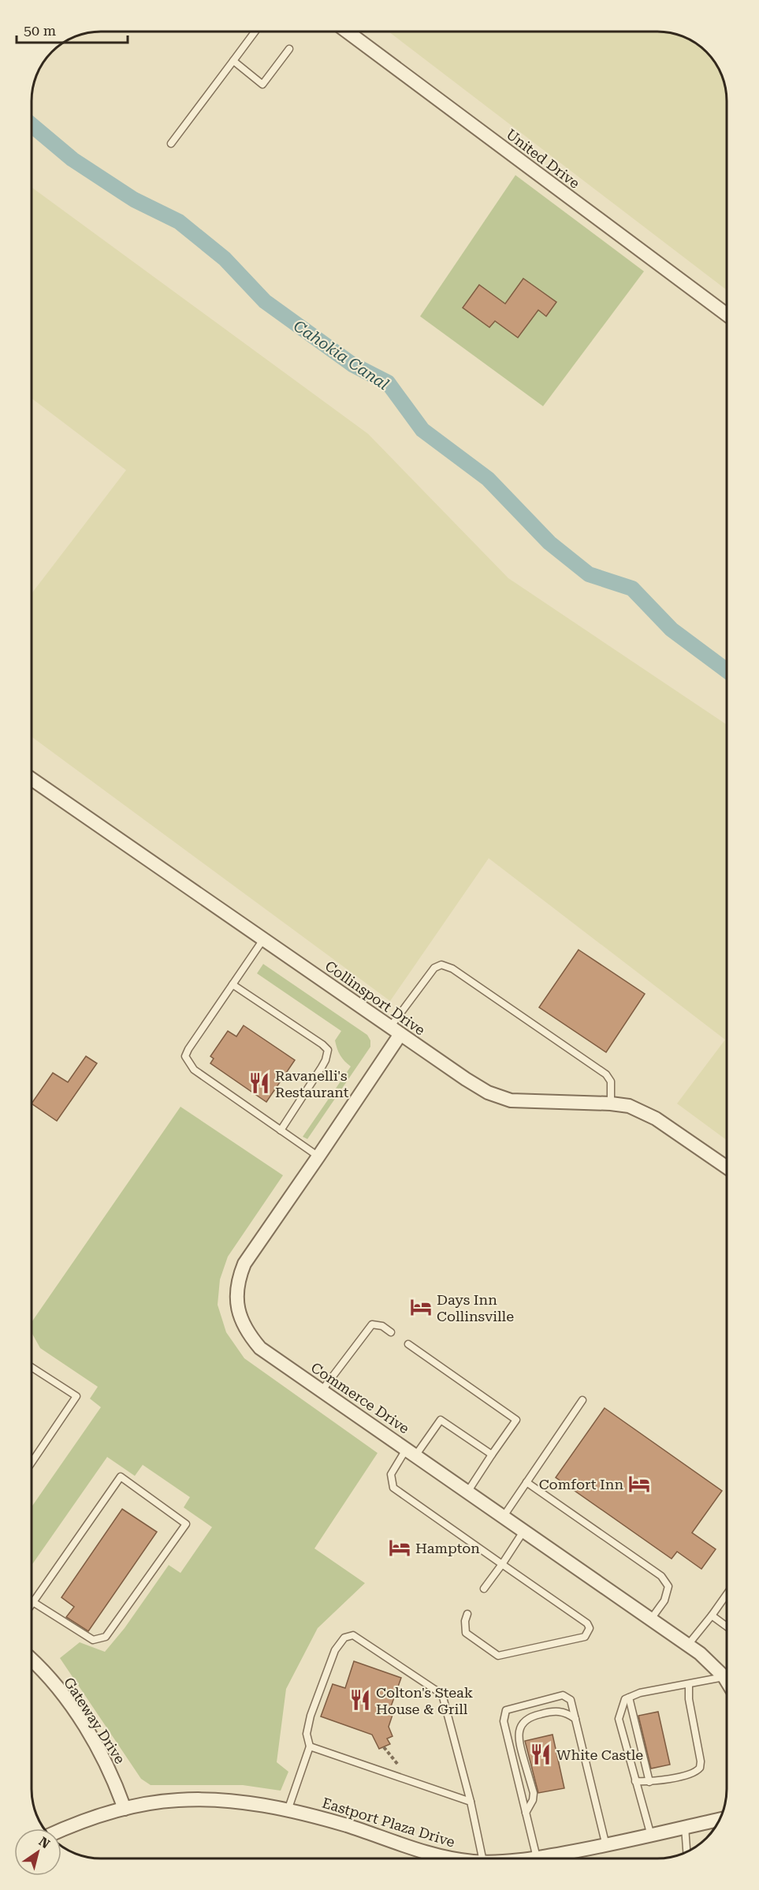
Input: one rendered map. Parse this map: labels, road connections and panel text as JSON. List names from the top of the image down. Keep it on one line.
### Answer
{"streets":{"street":["United Drive","Collinsport Drive","Commerce Drive","Gateway Drive","Eastport Plaza Drive"]},"crossings":[["Collinsport Drive","Commerce Drive"],["Gateway Drive","Eastport Plaza Drive"]],"water":["Cahokia Canal"],"places":{"restaurant":["Ravanelli's Restaurant","Colton's Steak House & Grill","White Castle"],"hotel":["Days Inn Collinsville","Comfort Inn","Hampton"]},"scale_bar":"50 m","north":"top right"}
